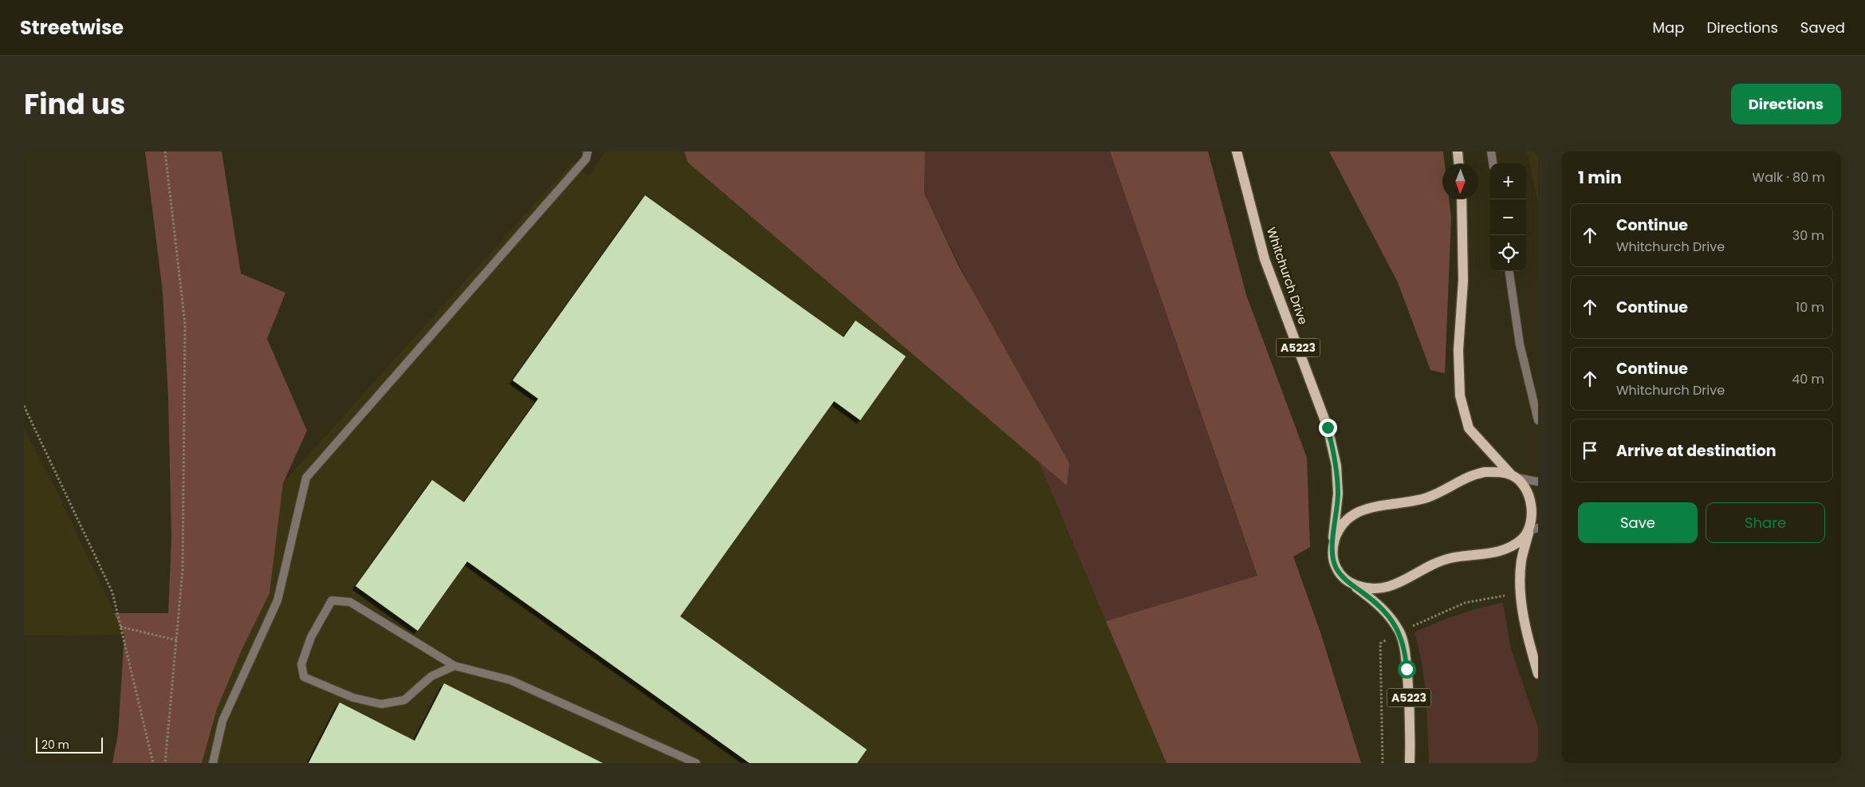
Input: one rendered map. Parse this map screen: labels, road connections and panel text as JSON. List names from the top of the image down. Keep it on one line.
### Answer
{"streets":{"main road":["Whitchurch Drive","A5223"]},"crossings":[["Whitchurch Drive","A5223"]],"scale_bar":"20 m","north":"bottom","page":{"header":"Streetwise","nav":["Map","Directions","Saved"],"title":"Find us","buttons":["Directions",["Save","Share"]],"heading":["1 min","Walk · 80 m"],"map_buttons":["+","−"],"list":[["Continue","Whitchurch Drive","30 m"],["Continue","10 m"],["Continue","Whitchurch Drive","40 m"],"Arrive at destination"],"scale":"20 m"}}
